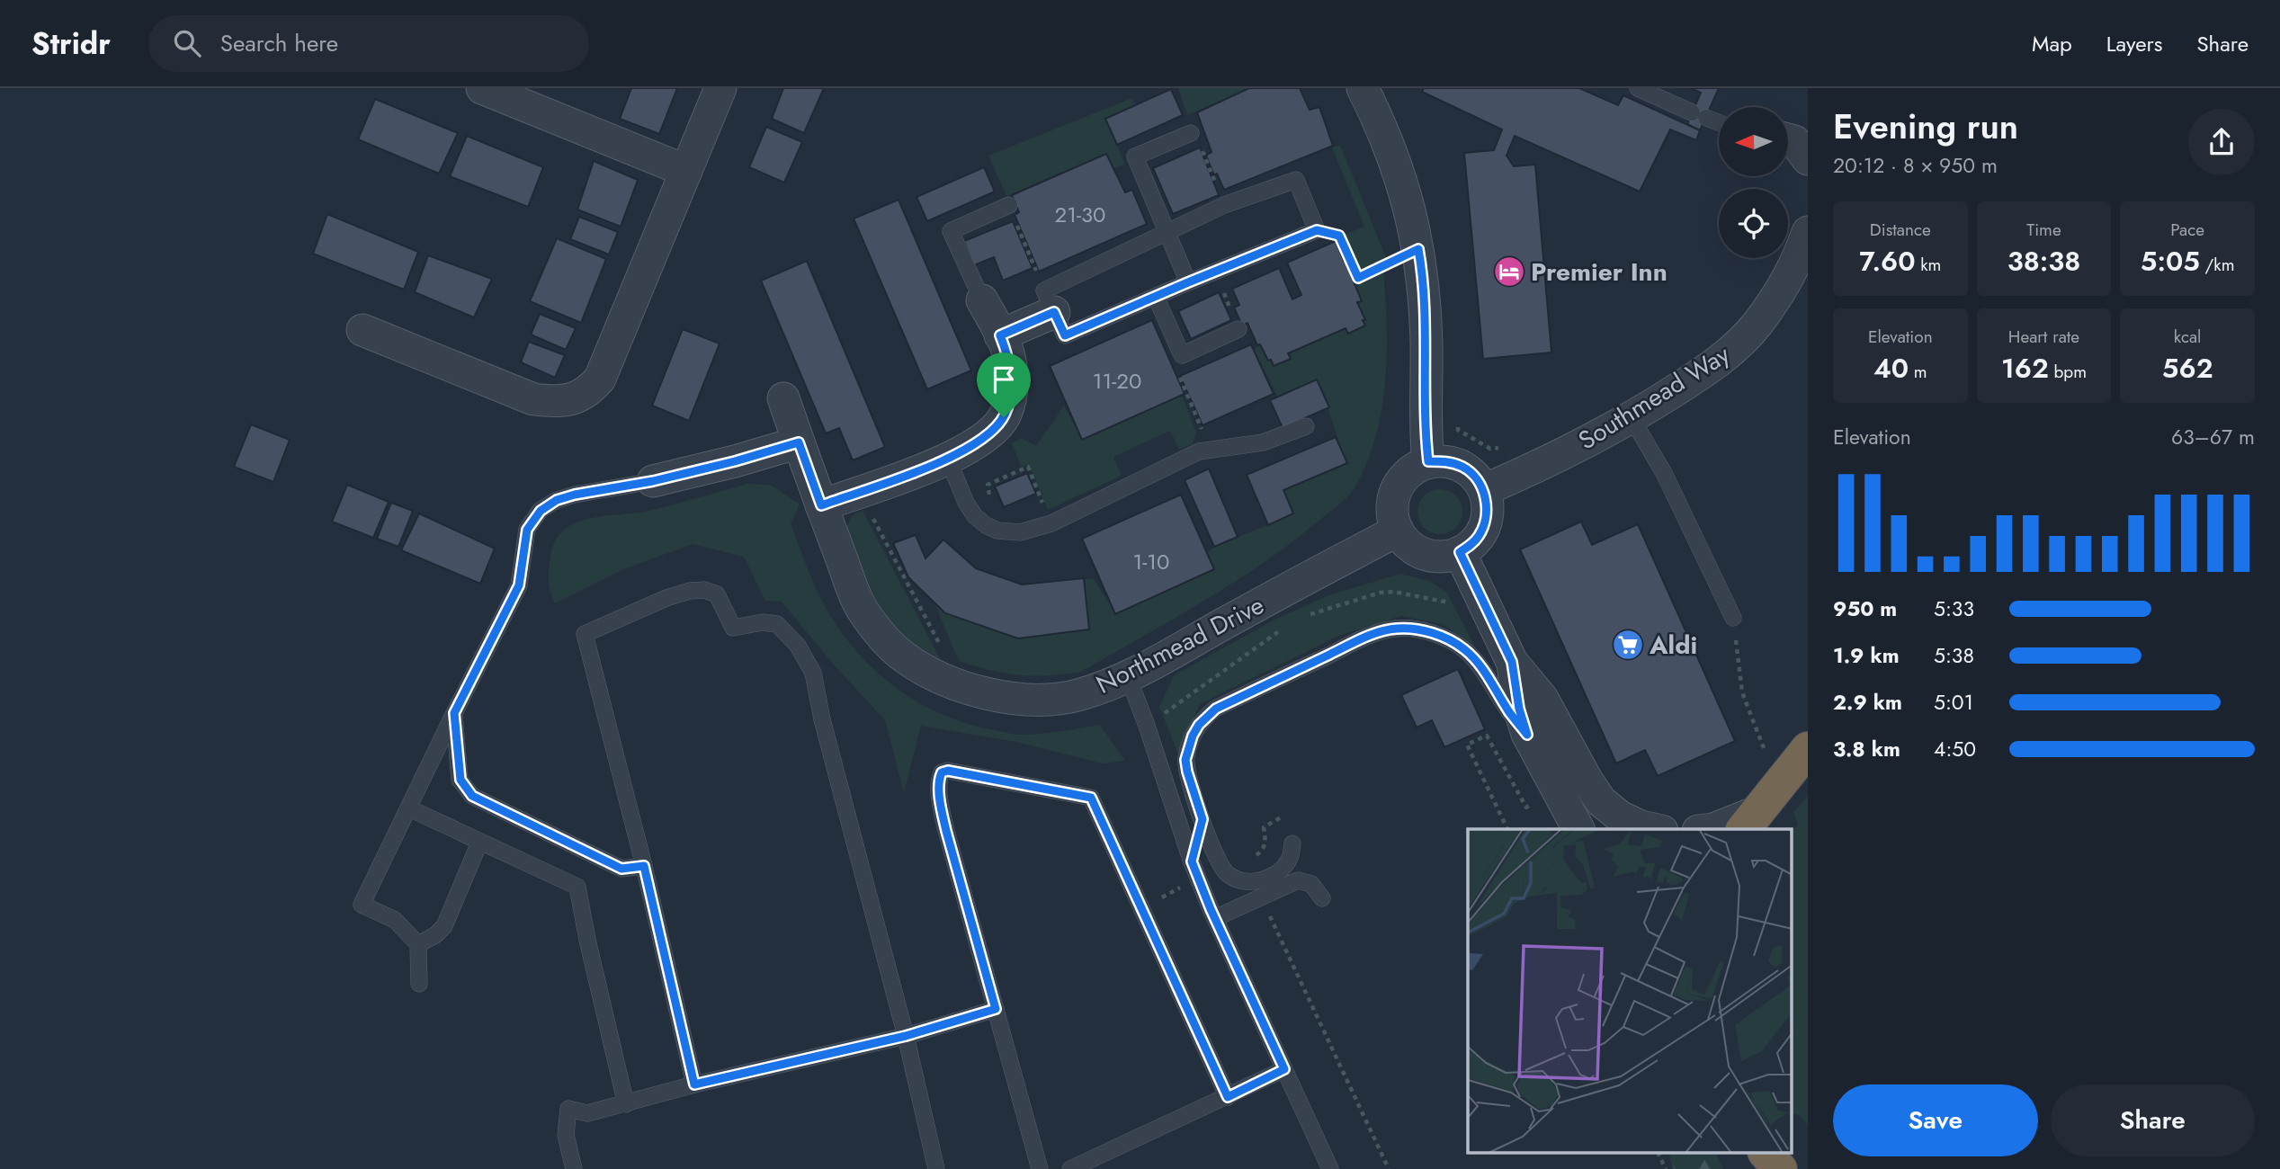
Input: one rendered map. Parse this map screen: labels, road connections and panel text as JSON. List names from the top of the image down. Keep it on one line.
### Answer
{"streets":{"street":["Southmead Way","Northmead Drive"]},"crossings":[["Southmead Way","Northmead Drive"]],"places":{"hotel":["Premier Inn"],"supermarket":["Aldi"]},"house_numbers":["21-30","11-20","1-10"],"north":"left","page":{"header":"Stridr","search":"Search here","nav":["Map","Layers","Share"],"heading":["Evening run","20:12 · 8 × 950 m"],"stats":[["Distance","7.60 km"],["Time","38:38"],["Pace","5:05 /km"],["Elevation","40 m"],["Heart rate","162 bpm"],["kcal","562"]],"chart":["Elevation","63–67 m"],"list":[{"name":"950 m","note":"5:33"},{"name":"1.9 km","note":"5:38"},{"name":"2.9 km","note":"5:01"},{"name":"3.8 km","note":"4:50"}],"buttons":["Save","Share"]}}
